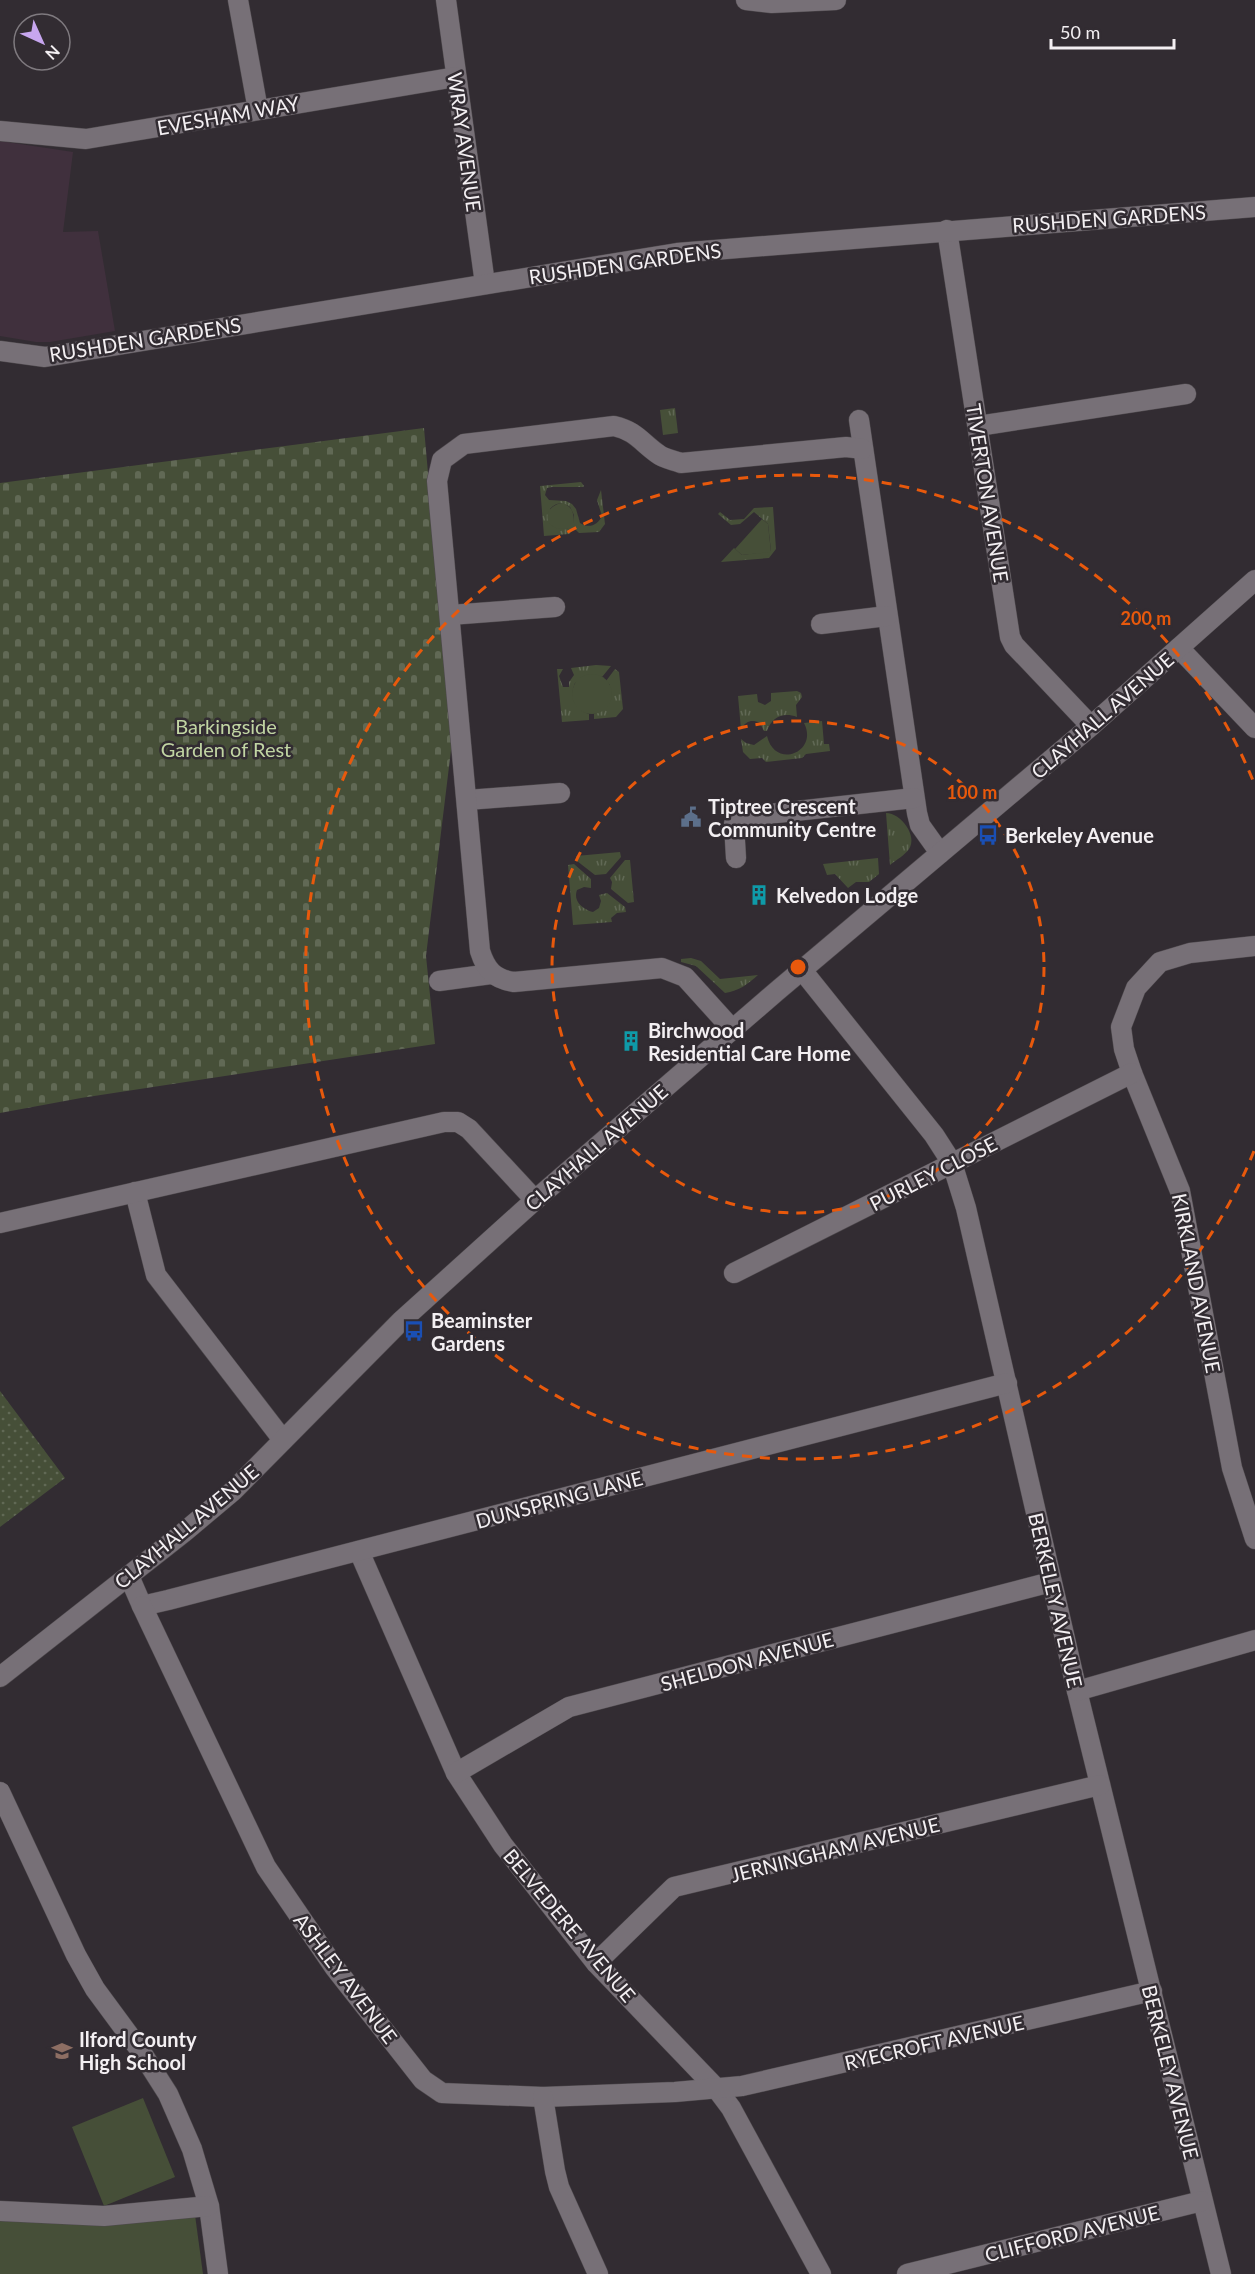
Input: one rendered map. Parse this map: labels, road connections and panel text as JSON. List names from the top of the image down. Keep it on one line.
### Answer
{"streets":{"street":["EVESHAM WAY","WRAY AVENUE","RUSHDEN GARDENS","TIVERTON AVENUE","CLAYHALL AVENUE","PURLEY CLOSE","KIRKLAND AVENUE","DUNSPRING LANE","BERKELEY AVENUE","SHELDON AVENUE","JERNINGHAM AVENUE","BELVEDERE AVENUE","ASHLEY AVENUE","RYECROFT AVENUE","CLIFFORD AVENUE"]},"crossings":[["EVESHAM WAY","WRAY AVENUE"],["WRAY AVENUE","RUSHDEN GARDENS"],["RUSHDEN GARDENS","TIVERTON AVENUE"],["TIVERTON AVENUE","CLAYHALL AVENUE"],["CLAYHALL AVENUE","BERKELEY AVENUE"],["PURLEY CLOSE","KIRKLAND AVENUE"],["PURLEY CLOSE","BERKELEY AVENUE"],["DUNSPRING LANE","BERKELEY AVENUE"],["DUNSPRING LANE","BELVEDERE AVENUE"],["DUNSPRING LANE","ASHLEY AVENUE"],["BERKELEY AVENUE","SHELDON AVENUE"],["BERKELEY AVENUE","JERNINGHAM AVENUE"],["BERKELEY AVENUE","RYECROFT AVENUE"],["BERKELEY AVENUE","CLIFFORD AVENUE"],["SHELDON AVENUE","BELVEDERE AVENUE"],["JERNINGHAM AVENUE","BELVEDERE AVENUE"],["BELVEDERE AVENUE","ASHLEY AVENUE"],["BELVEDERE AVENUE","RYECROFT AVENUE"],["ASHLEY AVENUE","RYECROFT AVENUE"]],"parks":["Barkingside Garden of Rest"],"places":{"public building":["Tiptree Crescent Community Centre"],"bus stop":["Berkeley Avenue","Beaminster Gardens"],"building":["Kelvedon Lodge","Birchwood Residential Care Home"],"school or university":["Ilford County High School"]},"scale_bar":"50 m","north":"bottom right","rings":["200 m","100 m"]}
